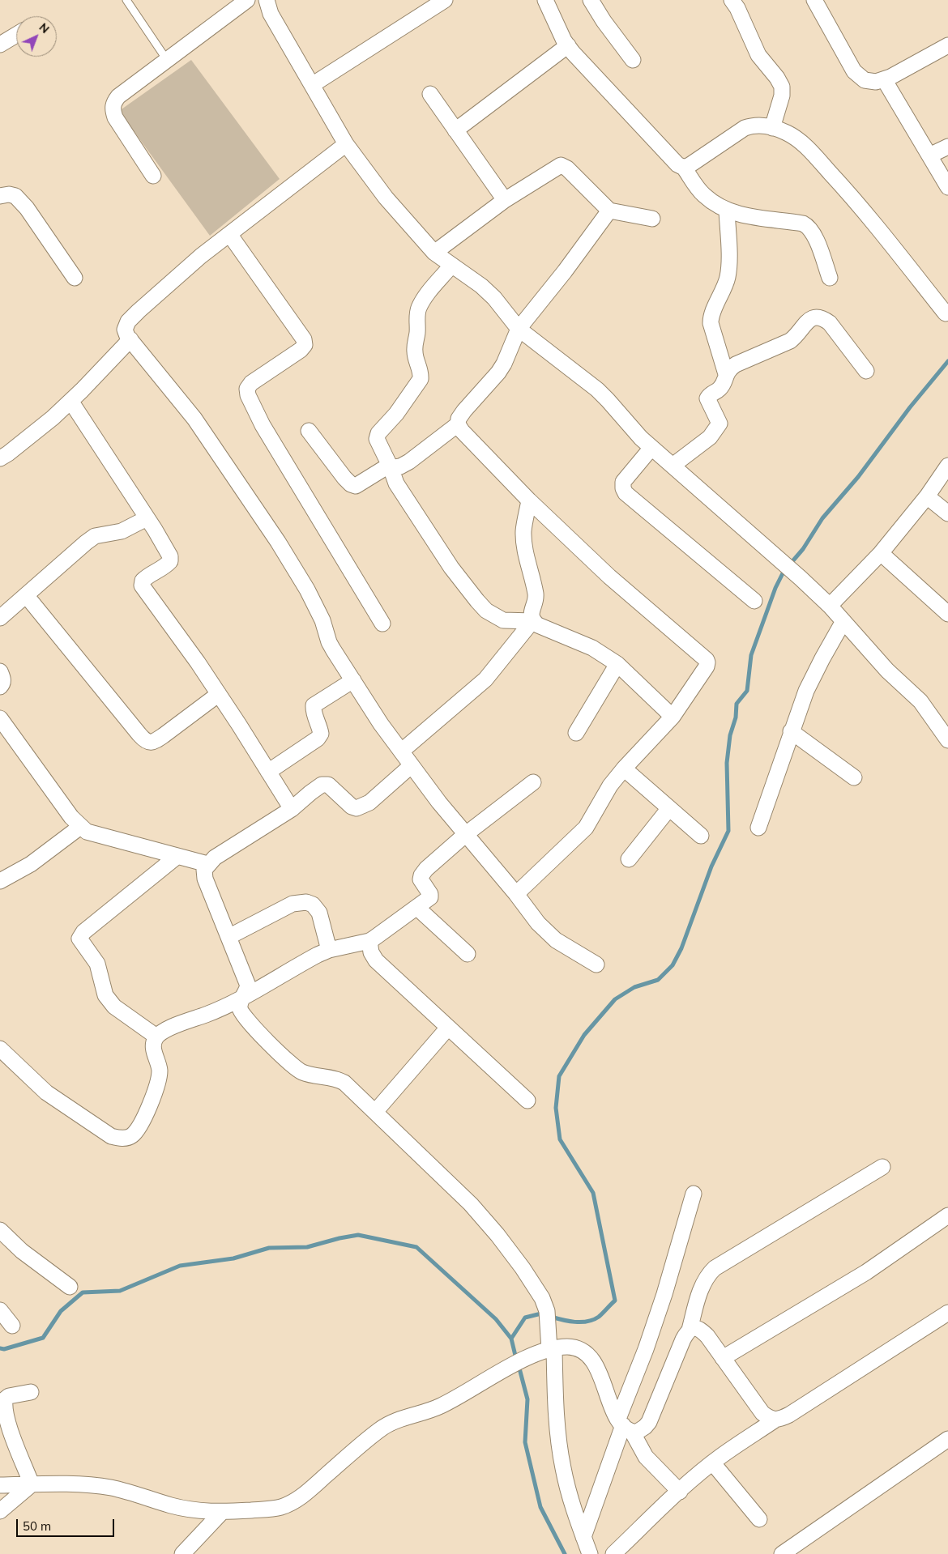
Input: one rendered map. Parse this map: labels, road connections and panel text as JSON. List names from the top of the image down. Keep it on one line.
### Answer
{"scale_bar":"50 m","north":"top right"}
